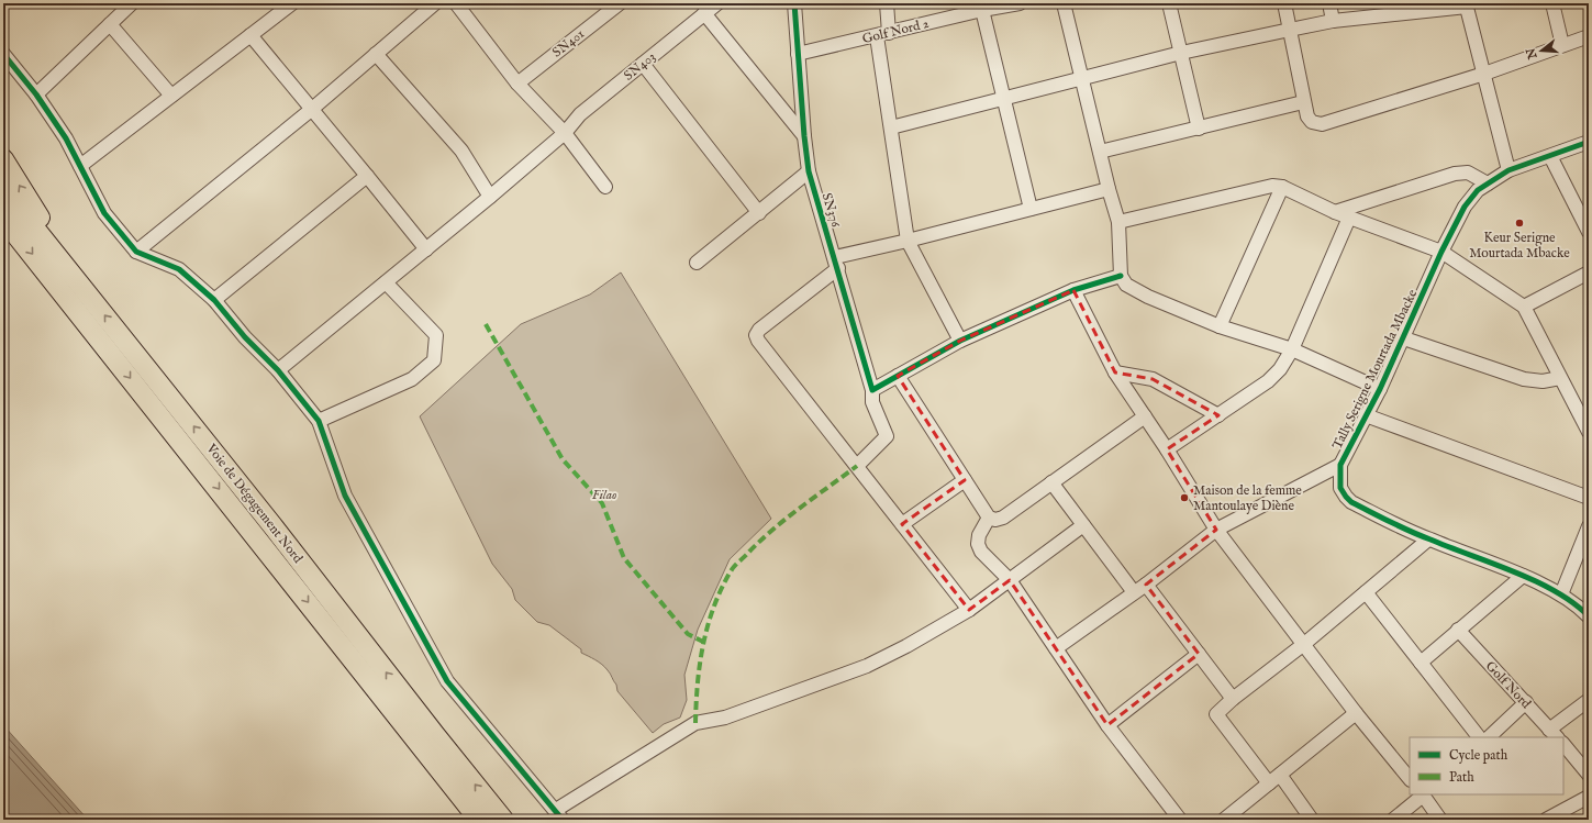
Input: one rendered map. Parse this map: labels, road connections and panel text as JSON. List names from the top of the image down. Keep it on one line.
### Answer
{"streets":{"highway":["Voie de Dégagement Nord"],"street":["Golf Nord 2","SN401","SN403","SN376","Tally Serigne Mourtada Mbacke","Golf Nord"]},"crossings":[["Golf Nord 2","SN376"]],"parks":["Filao"],"places":["Keur Serigne Mourtada Mbacke","Maison de la femme Mantoulaye Diène"],"legend":["Cycle path","Path"],"north":"left"}
